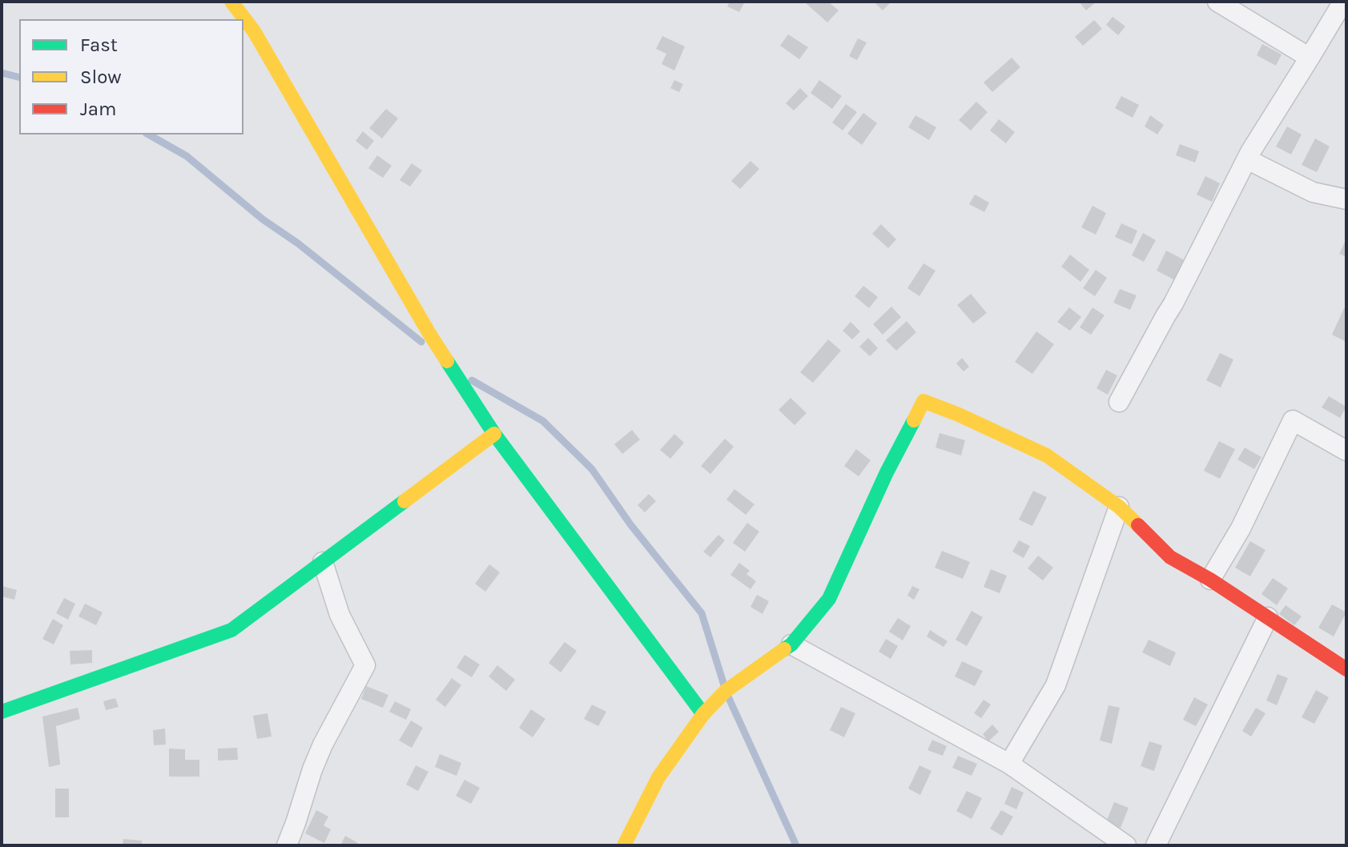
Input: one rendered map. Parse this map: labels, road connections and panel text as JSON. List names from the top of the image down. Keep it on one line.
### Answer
{"legend":["Fast","Slow","Jam"]}
